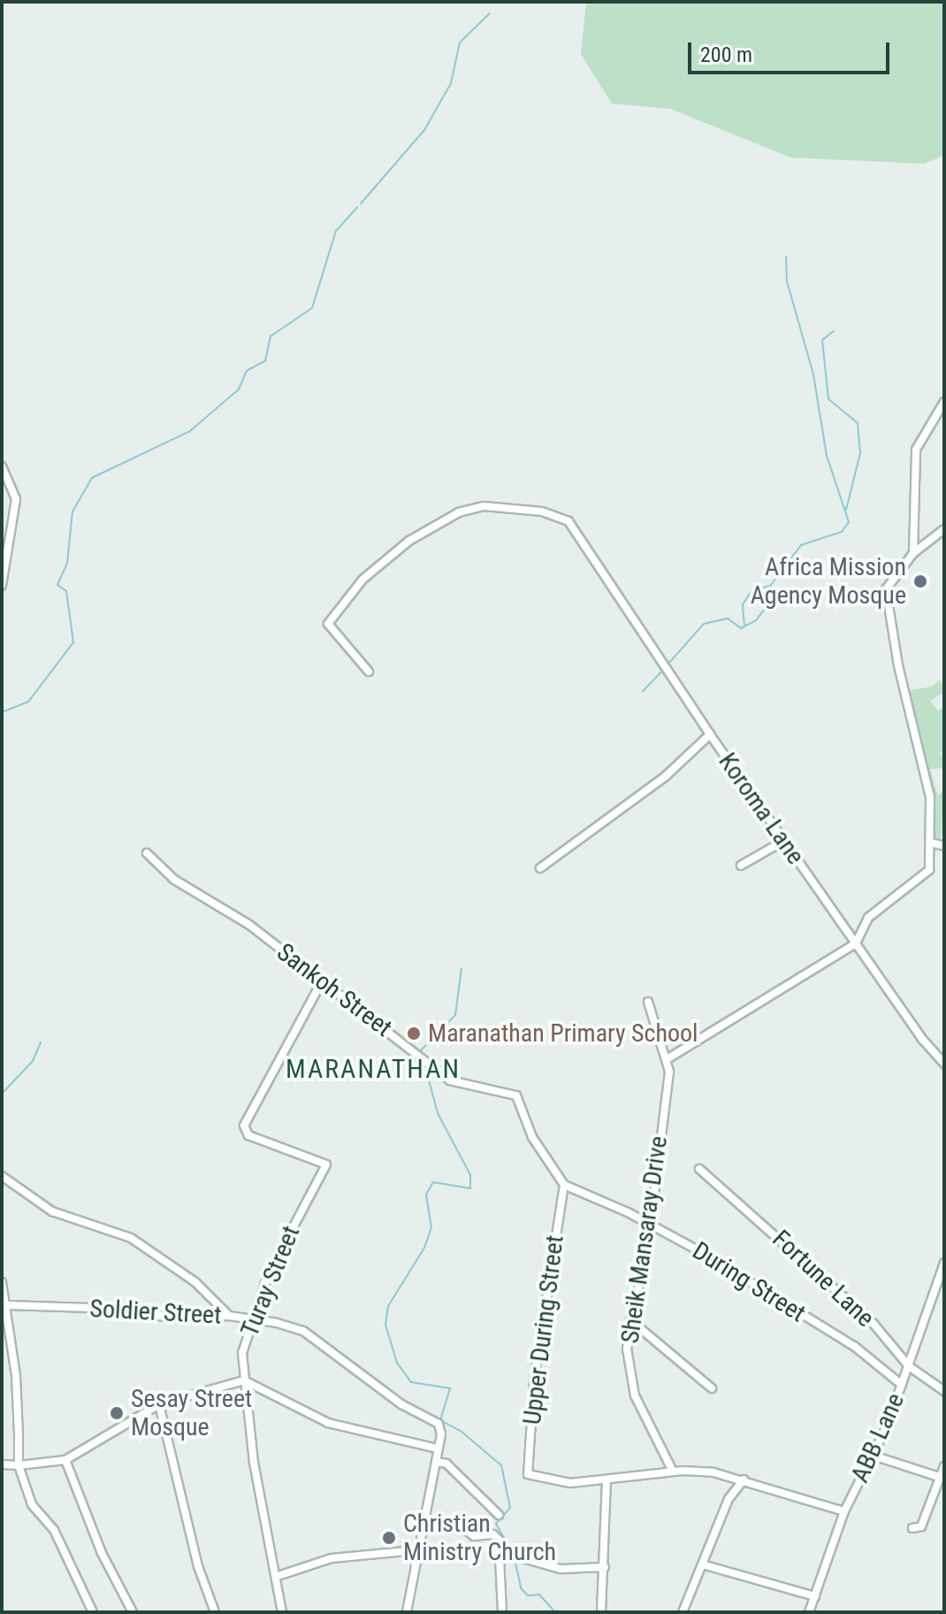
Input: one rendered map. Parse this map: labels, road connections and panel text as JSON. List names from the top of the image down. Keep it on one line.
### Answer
{"streets":{"street":["Koroma Lane","Sankoh Street","Sheik Mansaray Drive","Fortune Lane","Turay Street","During Street","Soldier Street","Upper During Street","ABB Lane"]},"crossings":[["Sankoh Street","Turay Street"],["Sankoh Street","During Street"],["Sankoh Street","Upper During Street"],["Sheik Mansaray Drive","During Street"],["Fortune Lane","ABB Lane"],["Turay Street","Soldier Street"],["During Street","Upper During Street"],["During Street","ABB Lane"]],"districts":["MARANATHAN"],"places":["Africa Mission Agency Mosque","Maranathan Primary School","Sesay Street Mosque","Christian Ministry Church"],"scale_bar":"200 m"}
